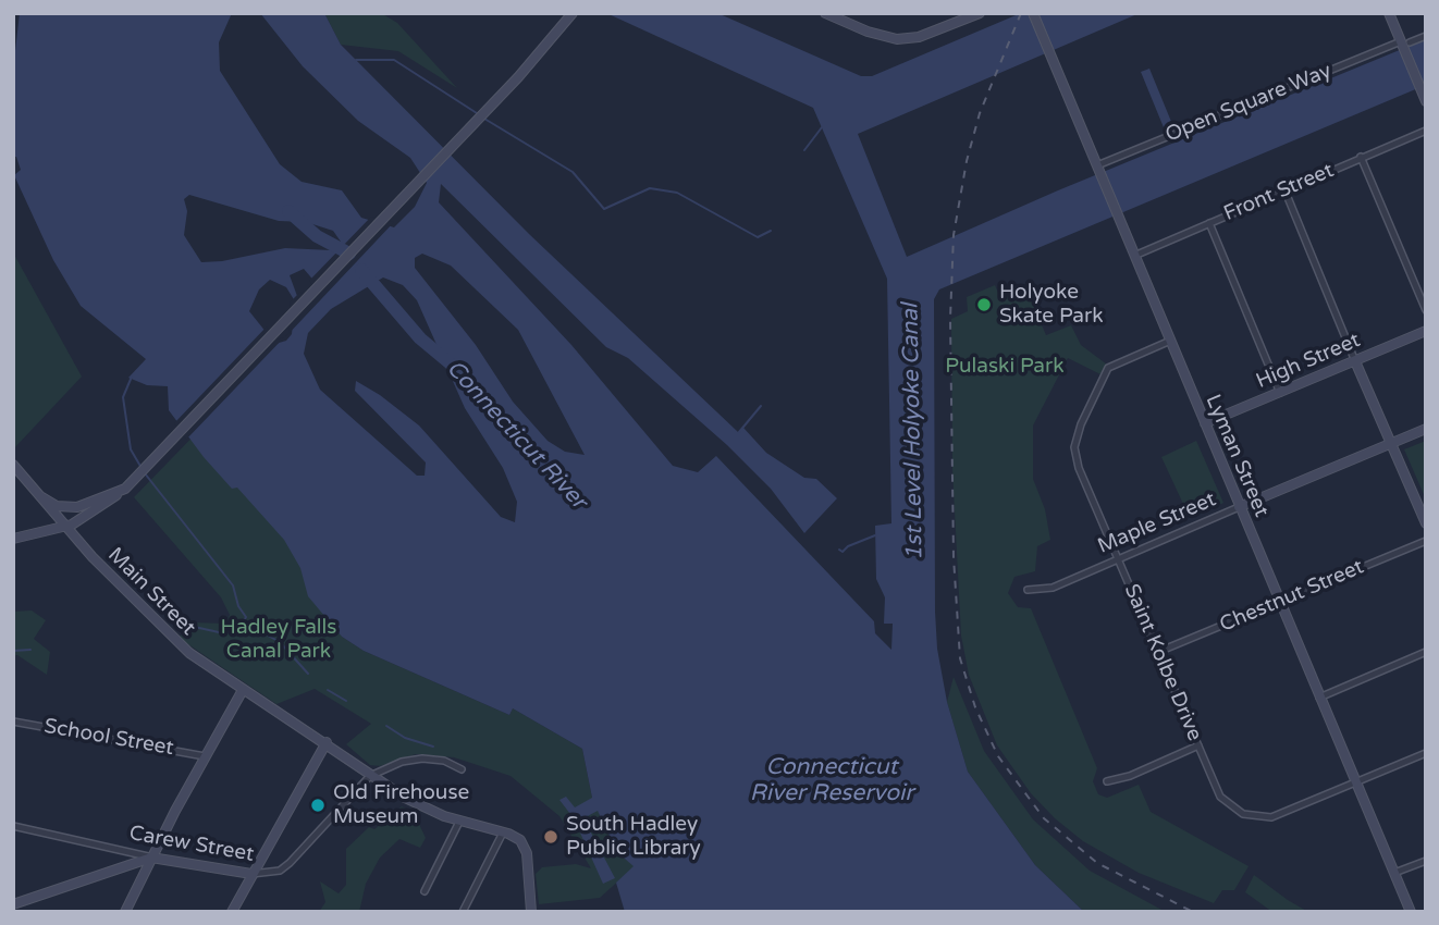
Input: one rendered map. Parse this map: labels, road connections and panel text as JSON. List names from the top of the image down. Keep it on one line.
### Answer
{"streets":{"main road":["High Street","Lyman Street","Maple Street","Main Street","Carew Street"],"street":["Open Square Way","Front Street","Chestnut Street","Saint Kolbe Drive","School Street"]},"crossings":[["Open Square Way","Lyman Street"],["Front Street","Lyman Street"],["High Street","Lyman Street"],["Lyman Street","Maple Street"],["Lyman Street","Chestnut Street"],["Lyman Street","Saint Kolbe Drive"],["Maple Street","Saint Kolbe Drive"],["Main Street","Carew Street"],["Chestnut Street","Saint Kolbe Drive"]],"water":["1st Level Holyoke Canal","Connecticut River","Connecticut River Reservoir"],"parks":["Pulaski Park","Hadley Falls Canal Park"],"places":["Holyoke Skate Park","Old Firehouse Museum","South Hadley Public Library"]}
